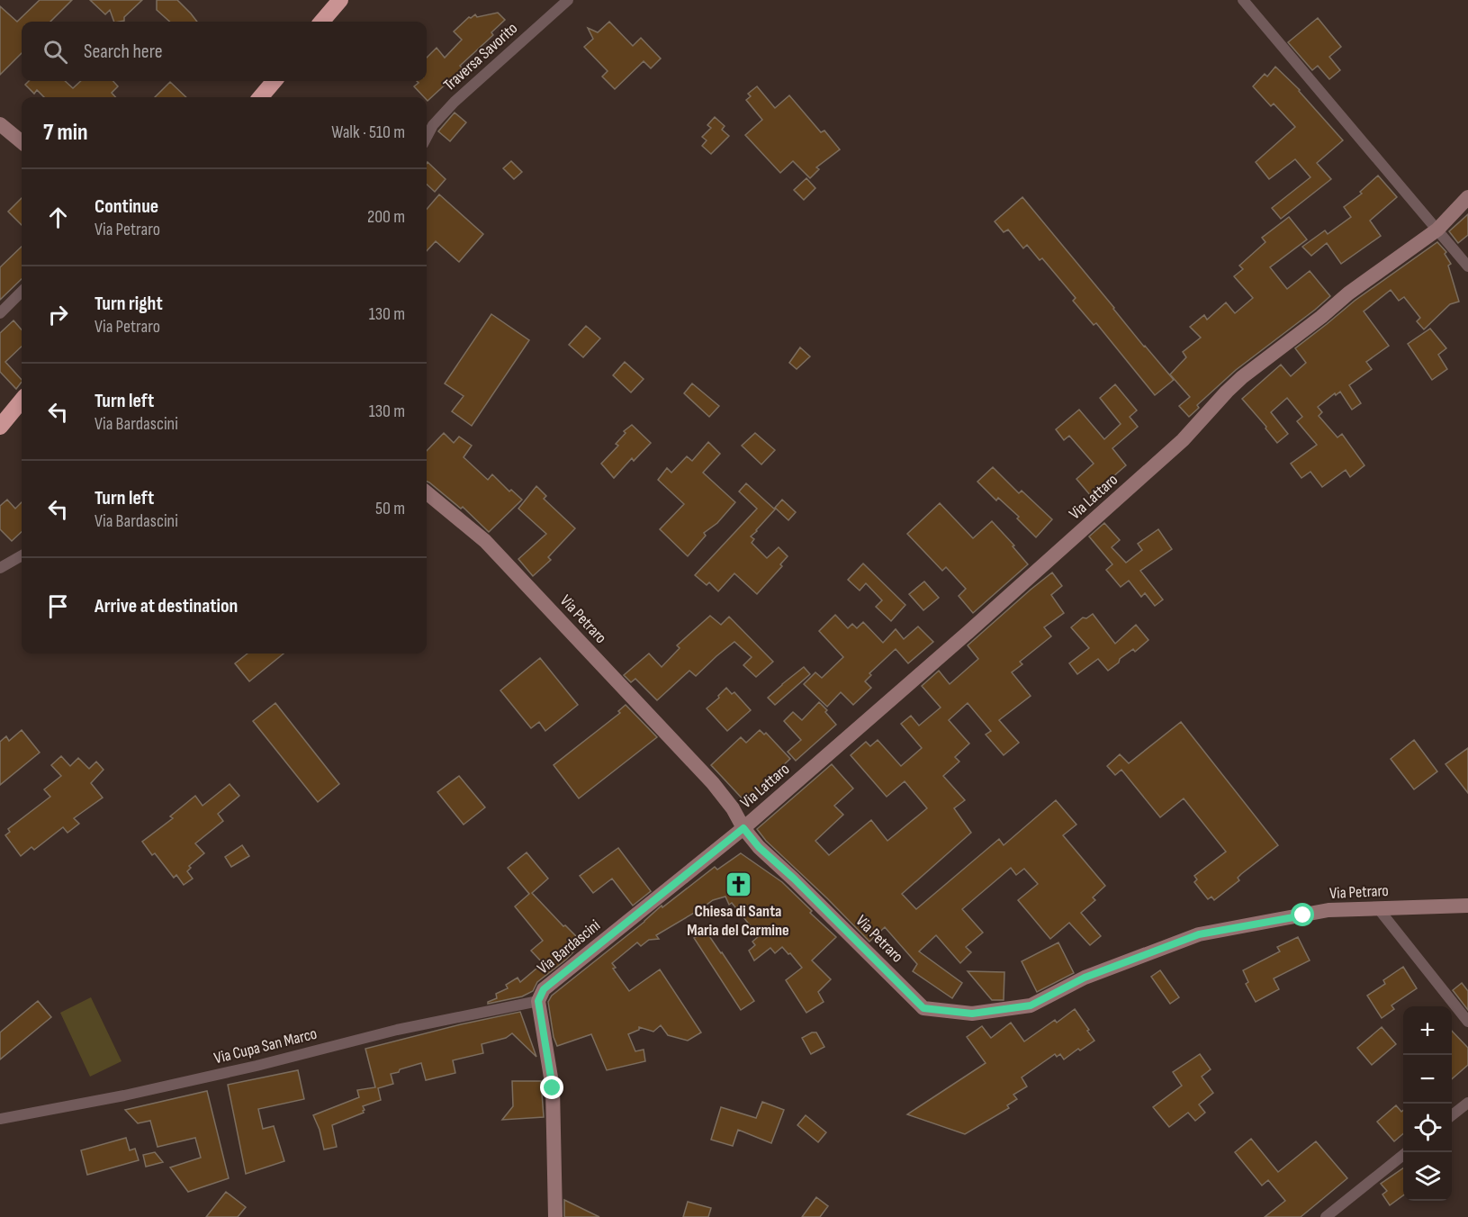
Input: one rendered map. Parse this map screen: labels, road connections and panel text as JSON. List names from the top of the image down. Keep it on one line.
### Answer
{"streets":{"street":["Traversa Savorito","Via Lattaro","Via Petraro","Via Bardascini","Via Cupa San Marco"]},"crossings":[["Via Lattaro","Via Petraro"],["Via Lattaro","Via Bardascini"],["Via Petraro","Via Bardascini"],["Via Bardascini","Via Cupa San Marco"]],"places":{"church":["Chiesa di Santa Maria del Carmine"]},"page":{"search":"Search here","heading":["7 min","Walk · 510 m"],"list":[["Continue","Via Petraro","200 m"],["Turn right","Via Petraro","130 m"],["Turn left","Via Bardascini","130 m"],["Turn left","Via Bardascini","50 m"],"Arrive at destination"],"map_buttons":["+","−"]}}
